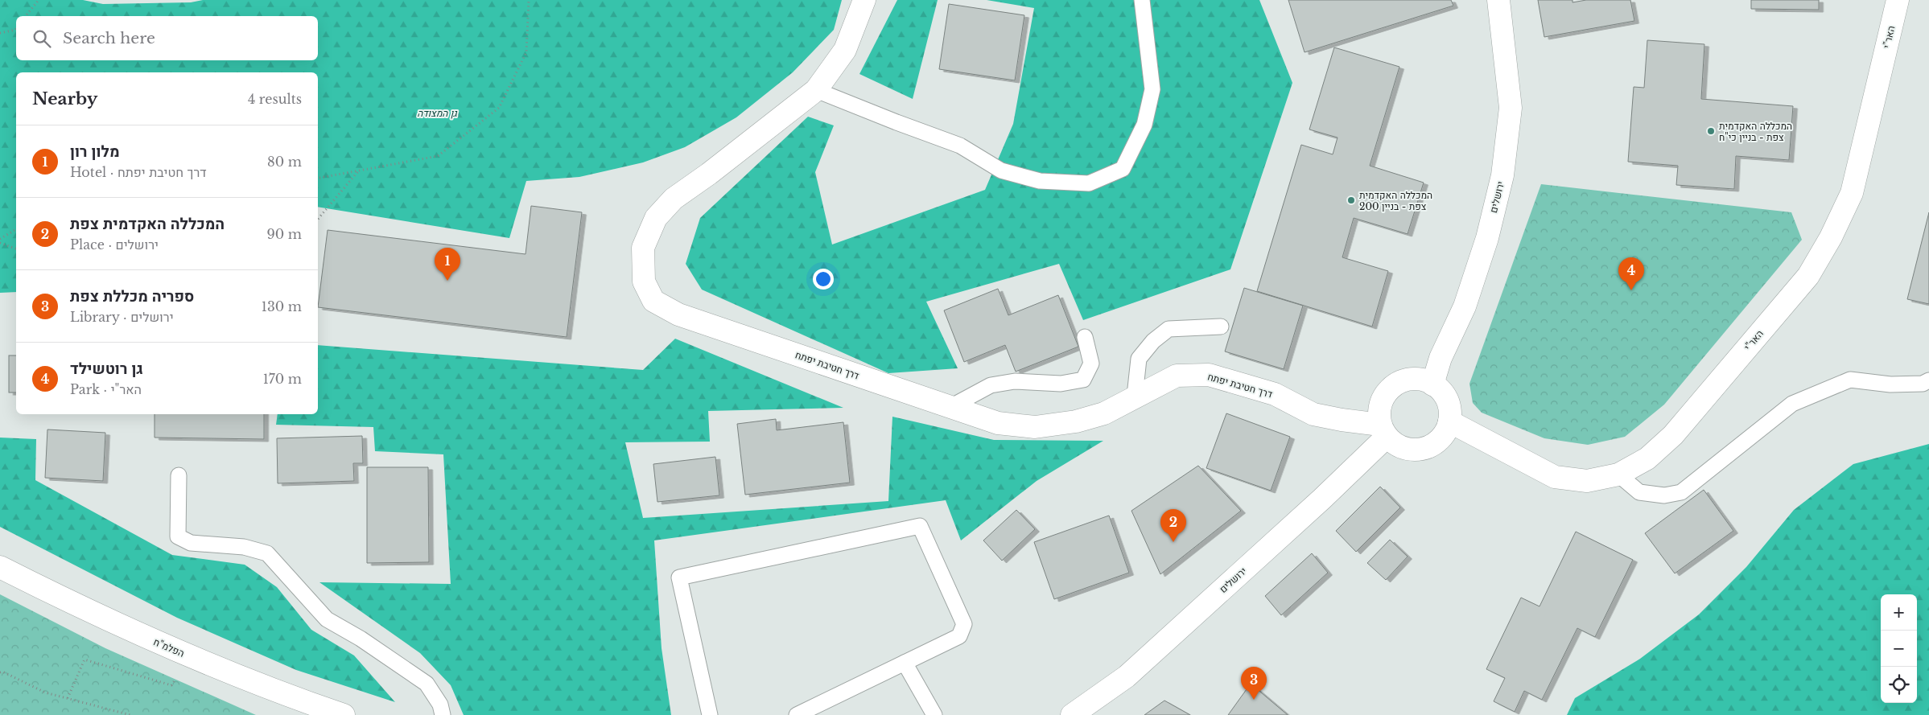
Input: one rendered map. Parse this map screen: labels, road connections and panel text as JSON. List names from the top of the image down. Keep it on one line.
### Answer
{"streets":{"street":["האר\"י","ירושלים","דרך חטיבת יפתח","הפלמ\"ח"]},"crossings":[["האר\"י","ירושלים"],["האר\"י","דרך חטיבת יפתח"],["ירושלים","דרך חטיבת יפתח"]],"parks":["גן המצודה"],"places":["המכללה האקדמית צפת - בניין כי\"ח","המכללה האקדמית צפת - בניין 200"],"page":{"search":"Search here","heading":["Nearby","4 results"],"list":[{"mark":"1","name":"מלון רון","note":"Hotel · דרך חטיבת יפתח","value":"80 m"},{"mark":"2","name":"המכללה האקדמית צפת","note":"Place · ירושלים","value":"90 m"},{"mark":"3","name":"ספריה מכללת צפת","note":"Library · ירושלים","value":"130 m"},{"mark":"4","name":"גן רוטשילד","note":"Park · האר\"י","value":"170 m"}],"pins":["1","4","2","3"],"map_buttons":["+","−"]}}
